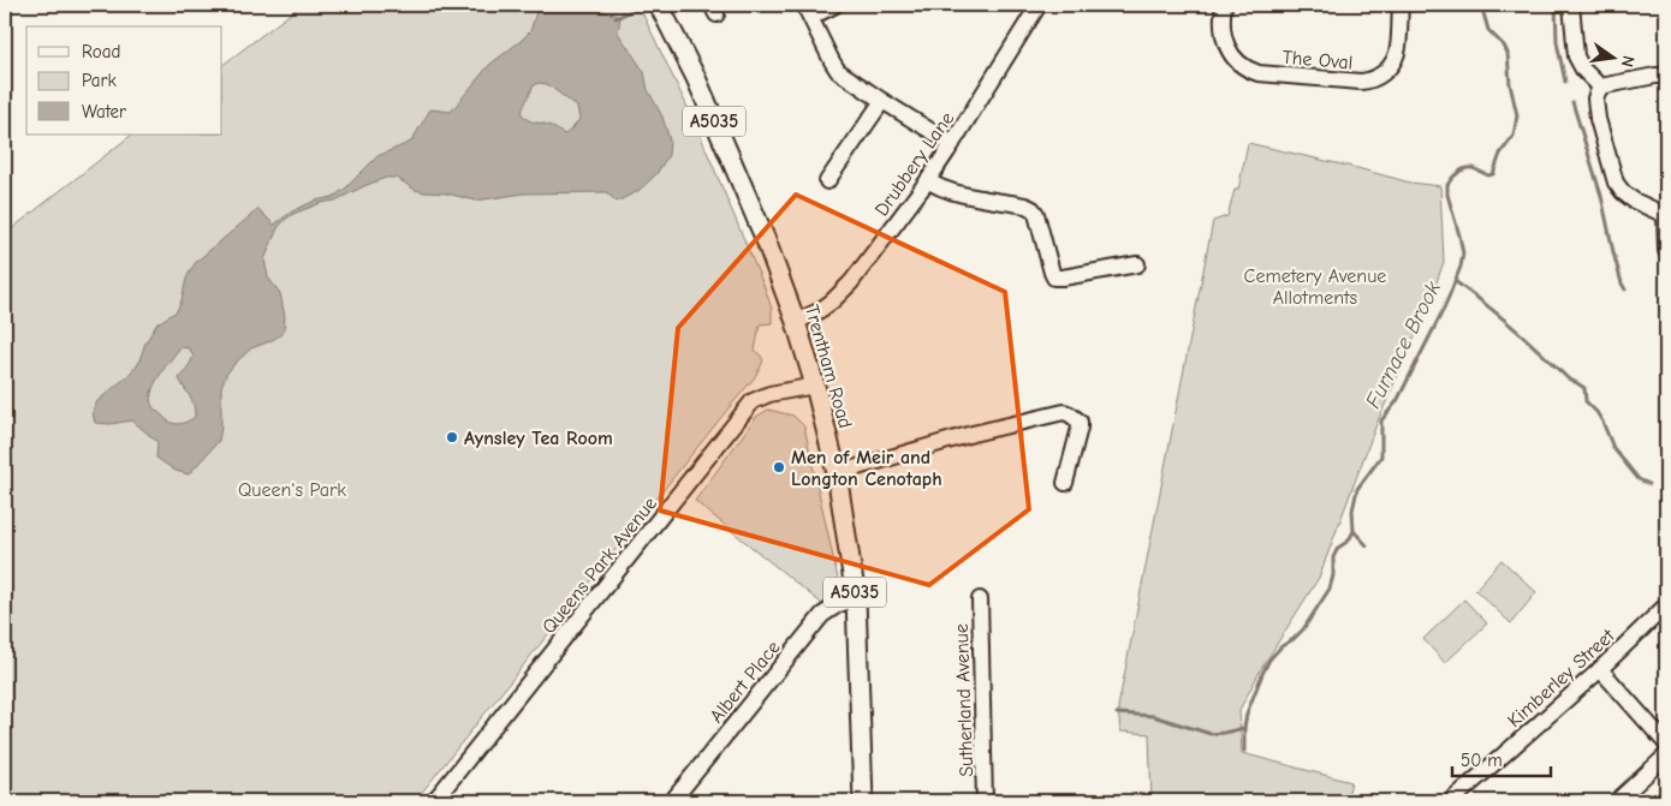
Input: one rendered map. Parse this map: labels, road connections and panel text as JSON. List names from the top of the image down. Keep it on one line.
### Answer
{"streets":{"main road":["A5035","Trentham Road"],"street":["The Oval","Drubbery Lane","Queens Park Avenue","Kimberley Street","Albert Place","Sutherland Avenue"]},"crossings":[["Drubbery Lane","Trentham Road"],["Trentham Road","Queens Park Avenue"],["Trentham Road","Albert Place"]],"water":["Furnace Brook"],"parks":["Cemetery Avenue Allotments","Queen's Park"],"places":["Aynsley Tea Room","Men of Meir and Longton Cenotaph"],"legend":["Road","Park","Water"],"scale_bar":"50 m","north":"right"}
